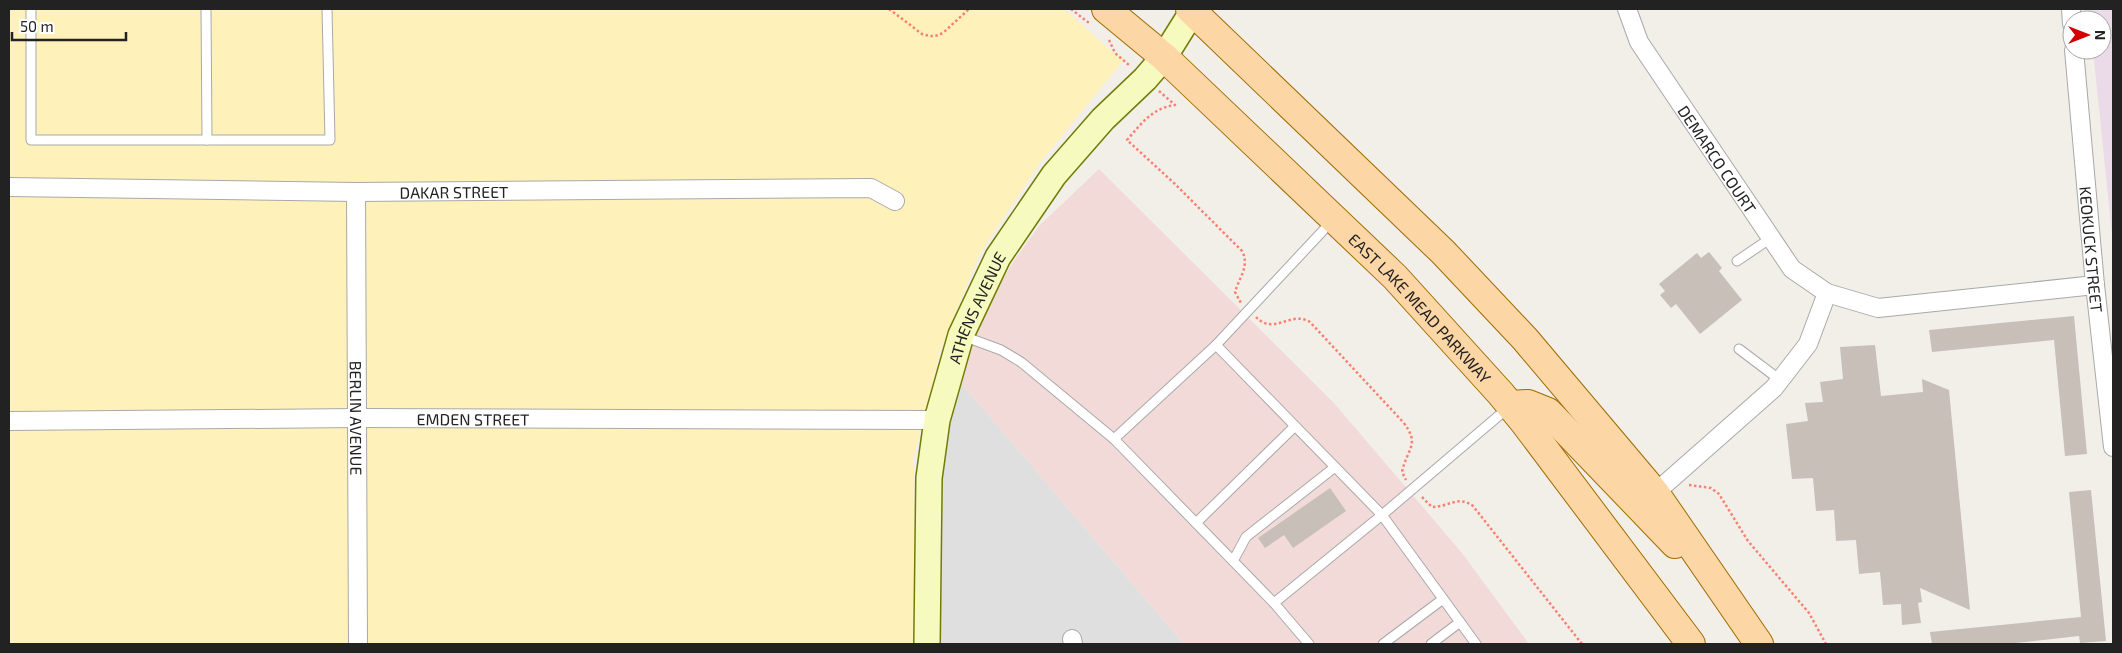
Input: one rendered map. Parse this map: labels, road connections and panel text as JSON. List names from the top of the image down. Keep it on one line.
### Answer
{"streets":{"main road":["EAST LAKE MEAD PARKWAY"],"street":["DEMARCO COURT","DAKAR STREET","KEOKUCK STREET","ATHENS AVENUE","BERLIN AVENUE","EMDEN STREET"]},"crossings":[["DEMARCO COURT","KEOKUCK STREET"],["DAKAR STREET","BERLIN AVENUE"],["EAST LAKE MEAD PARKWAY","ATHENS AVENUE"],["ATHENS AVENUE","EMDEN STREET"],["BERLIN AVENUE","EMDEN STREET"]],"scale_bar":"50 m","north":"right"}
